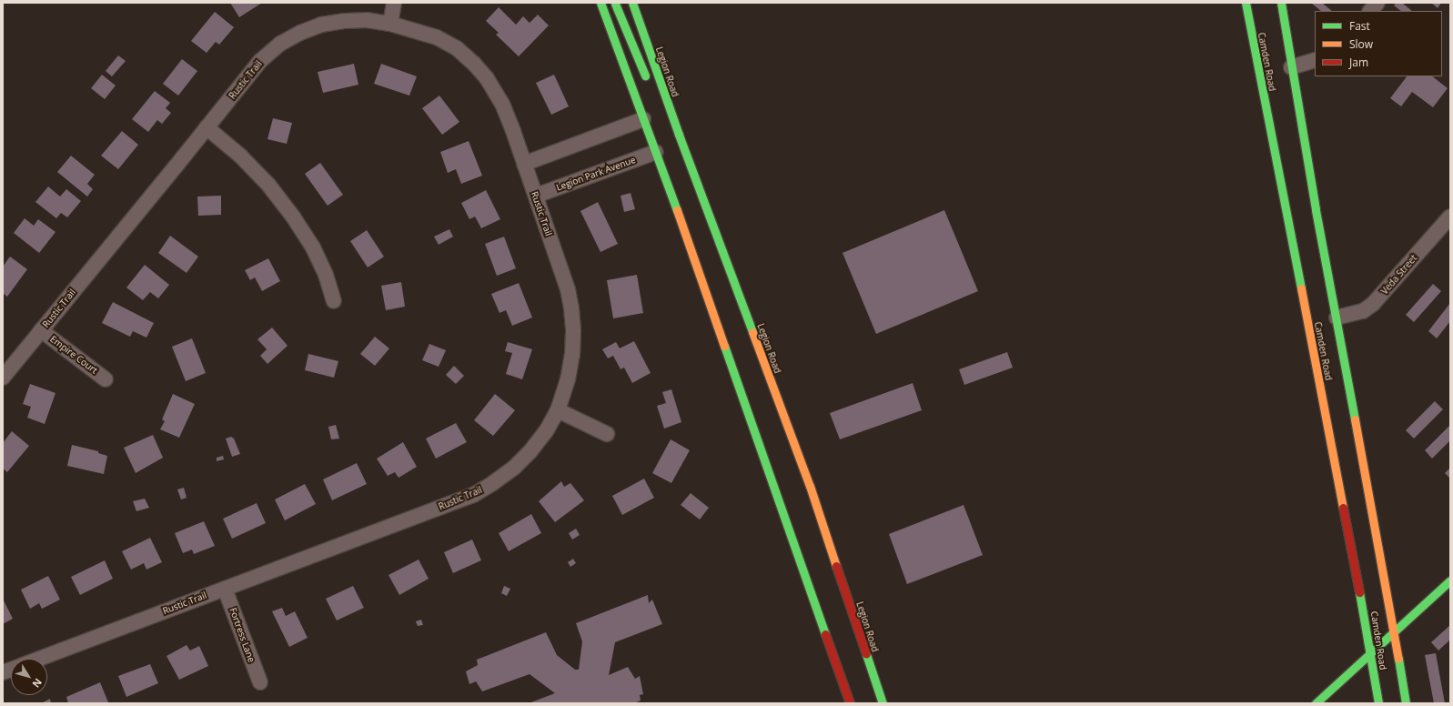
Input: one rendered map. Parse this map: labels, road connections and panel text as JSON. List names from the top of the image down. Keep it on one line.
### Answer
{"streets":{"street":["Camden Road","Legion Road","Rustic Trail","Legion Park Avenue","Veda Street","Empire Court","Fortress Lane"]},"crossings":[["Camden Road","Veda Street"],["Rustic Trail","Legion Park Avenue"],["Rustic Trail","Empire Court"],["Rustic Trail","Fortress Lane"]],"legend":["Fast","Slow","Jam"],"north":"bottom right"}
